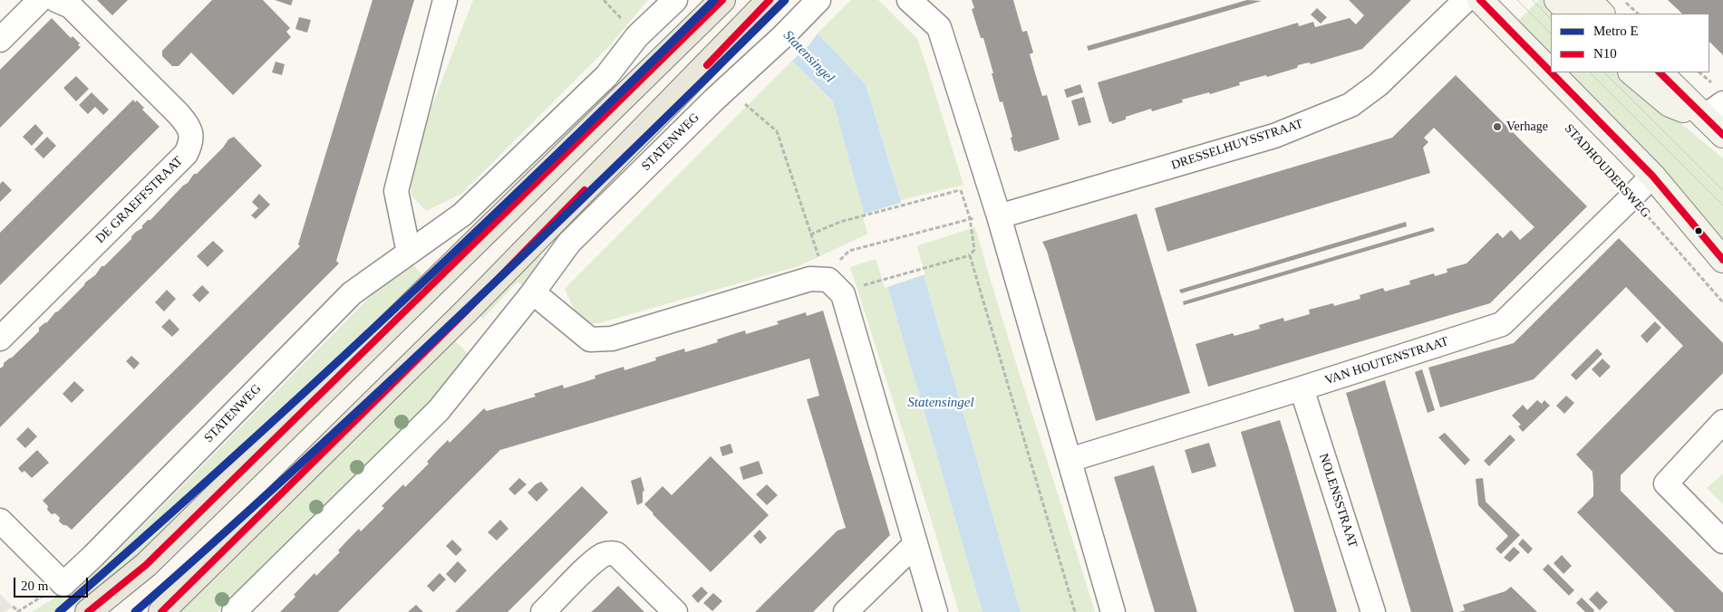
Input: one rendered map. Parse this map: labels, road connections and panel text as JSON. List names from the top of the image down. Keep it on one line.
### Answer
{"streets":{"street":["STATENWEG","DRESSELHUYSSTRAAT","DE GRAEFFSTRAAT","VAN HOUTENSTRAAT","NOLENSSTRAAT"],"path":["STADHOUDERSWEG"]},"crossings":[["STADHOUDERSWEG","VAN HOUTENSTRAAT"],["VAN HOUTENSTRAAT","NOLENSSTRAAT"]],"water":["Statensingel"],"places":["Verhage"],"lines":["metro line E","transit line N10"],"legend":["Metro E","N10"],"scale_bar":"20 m"}
